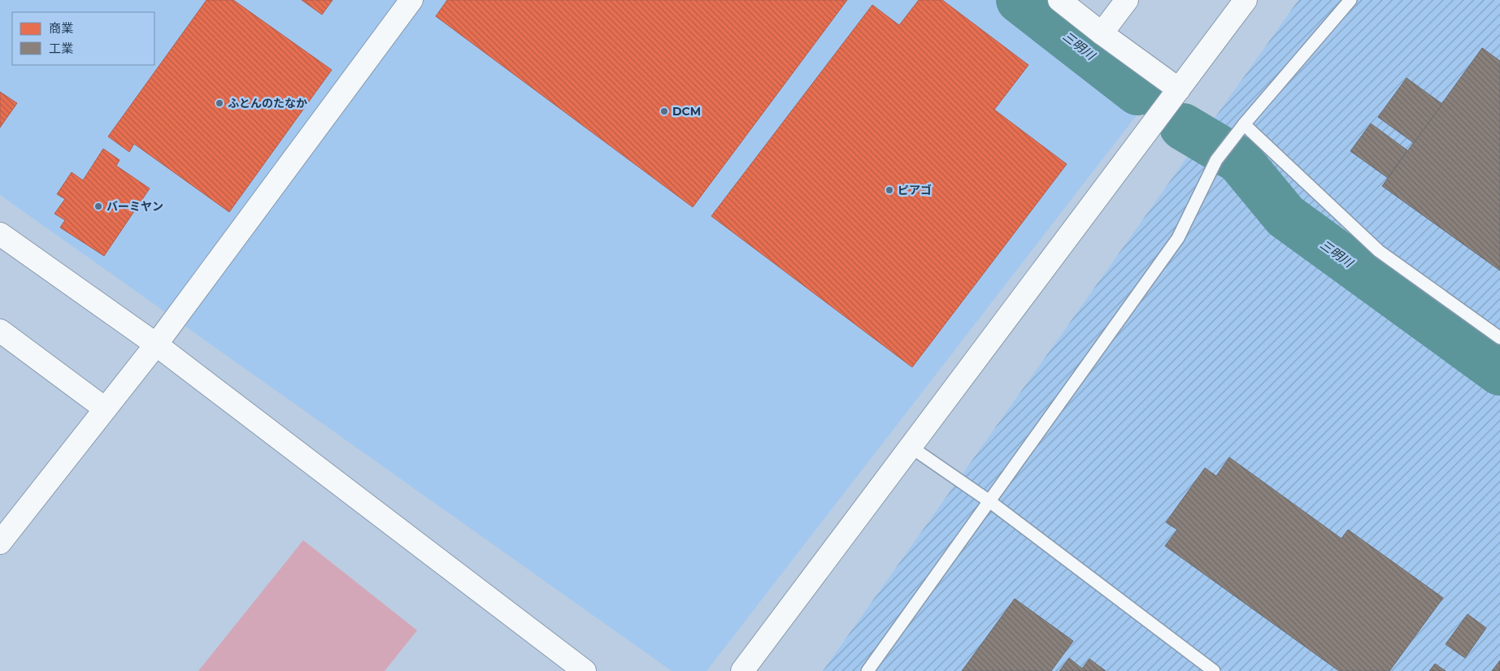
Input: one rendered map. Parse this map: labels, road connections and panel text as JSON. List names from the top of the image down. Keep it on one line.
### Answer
{"water":["三明川"],"places":["ふとんのたなか","DCM","ピアゴ","バーミヤン"],"legend":["商業","工業"]}
